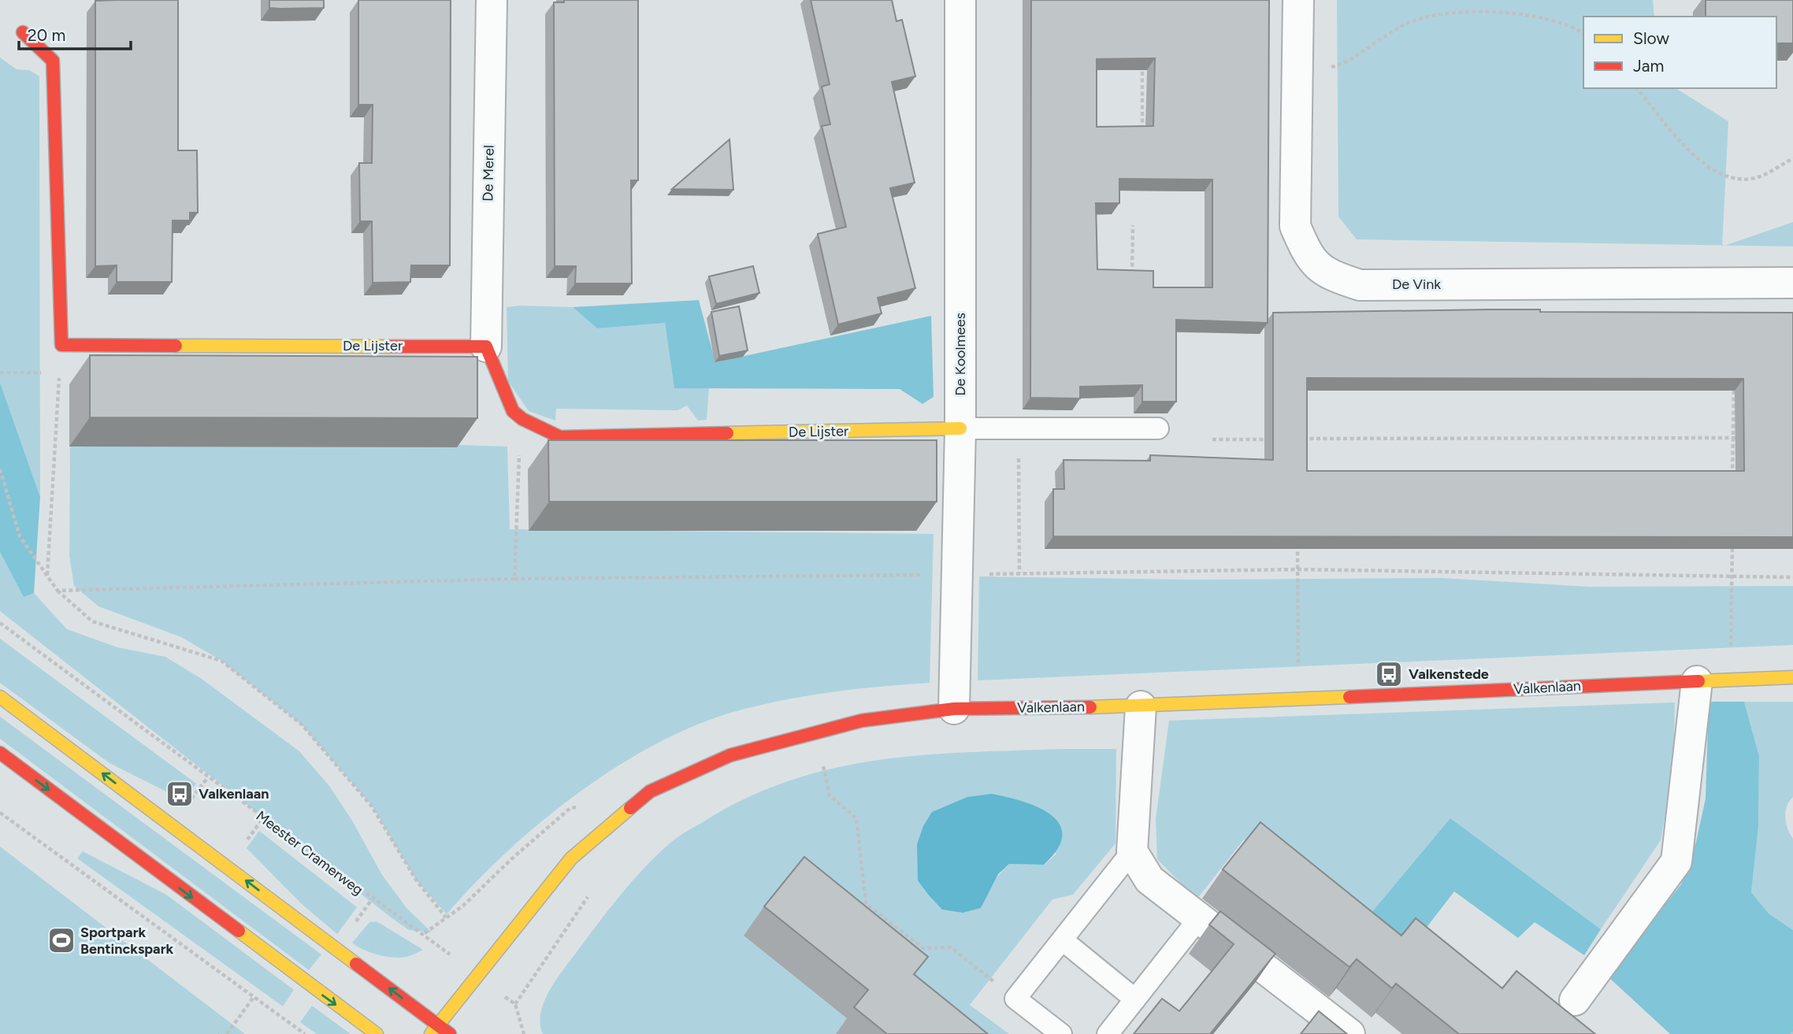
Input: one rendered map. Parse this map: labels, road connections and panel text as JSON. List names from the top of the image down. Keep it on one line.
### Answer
{"streets":{"street":["De Merel","De Vink","De Lijster","De Koolmees","Valkenlaan"],"path":["Meester Cramerweg"]},"crossings":[["De Merel","De Lijster"],["De Lijster","De Koolmees"],["De Koolmees","Valkenlaan"],["Valkenlaan","Meester Cramerweg"]],"places":{"bus stop":["Valkenstede","Valkenlaan"],"sports":["Sportpark Bentinckspark"]},"legend":["Slow","Jam"],"scale_bar":"20 m"}
